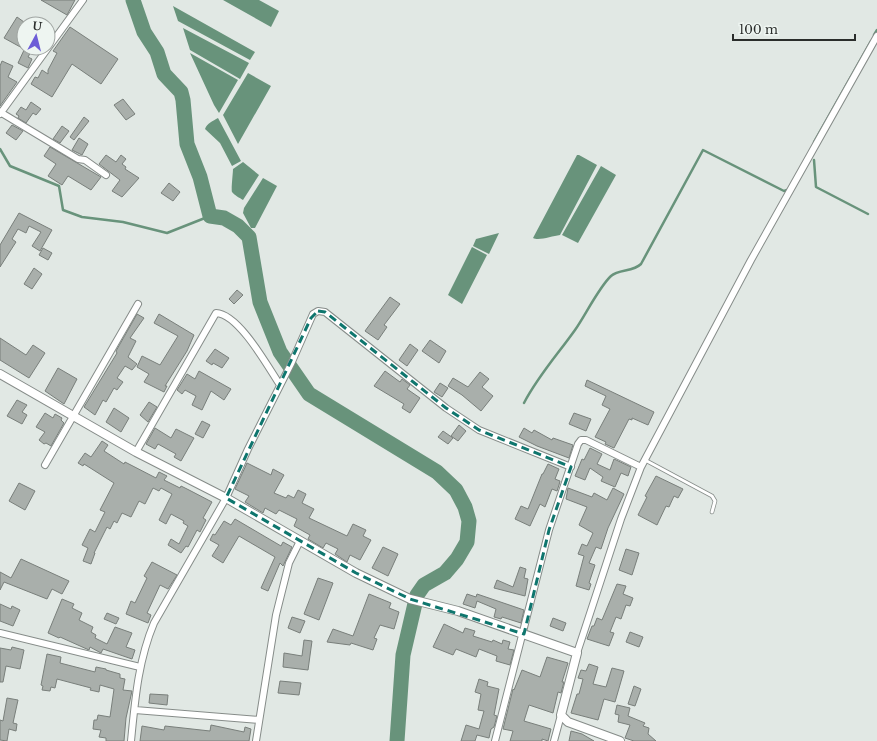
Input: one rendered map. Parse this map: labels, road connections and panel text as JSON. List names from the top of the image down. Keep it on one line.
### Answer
{"scale_bar":"100 m","north":"top"}
